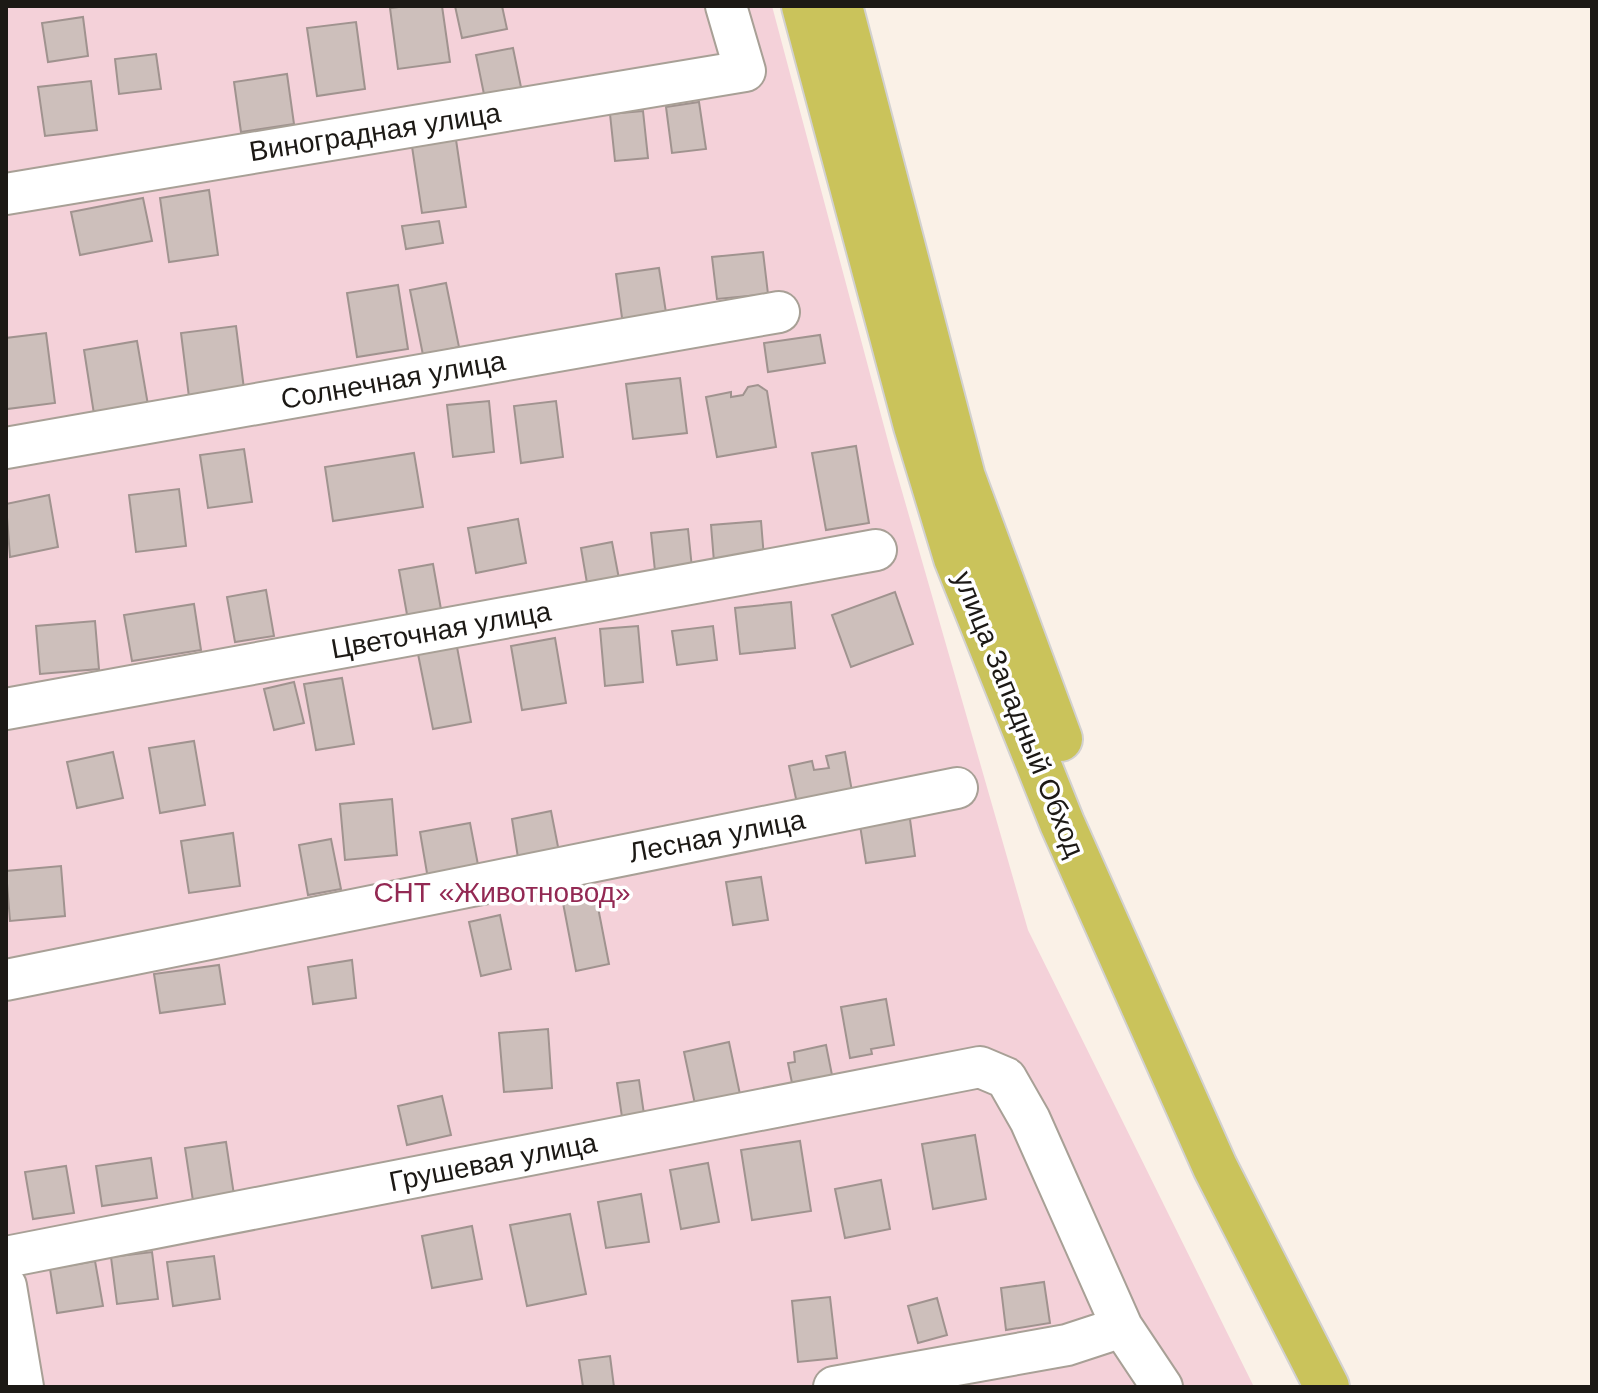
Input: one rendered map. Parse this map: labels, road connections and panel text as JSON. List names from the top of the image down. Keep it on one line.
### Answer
{"streets":{"highway":["улица Западный Обход"],"street":["Виноградная улица","Солнечная улица","Цветочная улица","Лесная улица","Грушевая улица"]},"parks":["СНТ «Животновод»"]}
